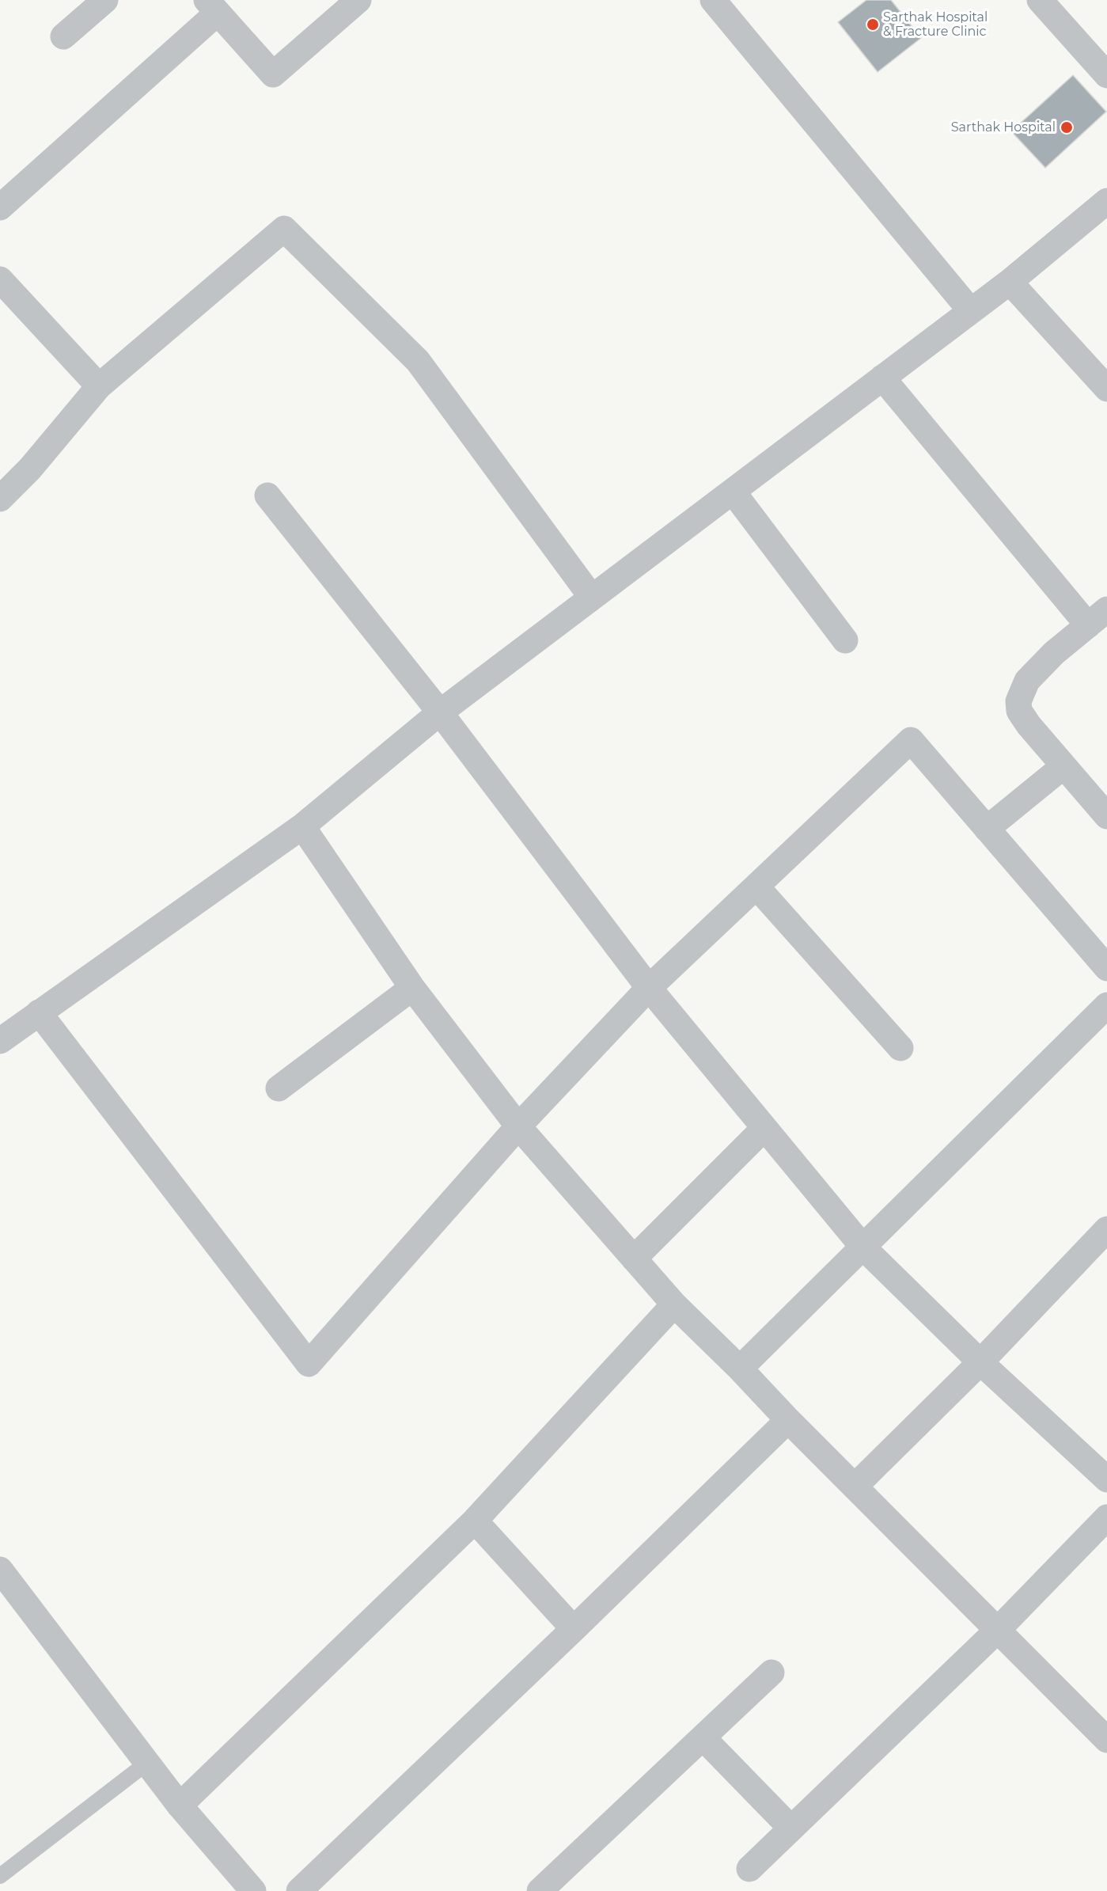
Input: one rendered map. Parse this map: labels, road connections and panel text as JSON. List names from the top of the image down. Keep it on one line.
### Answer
{"places":["Sarthak Hospital & Fracture Clinic","Sarthak Hospital"]}
